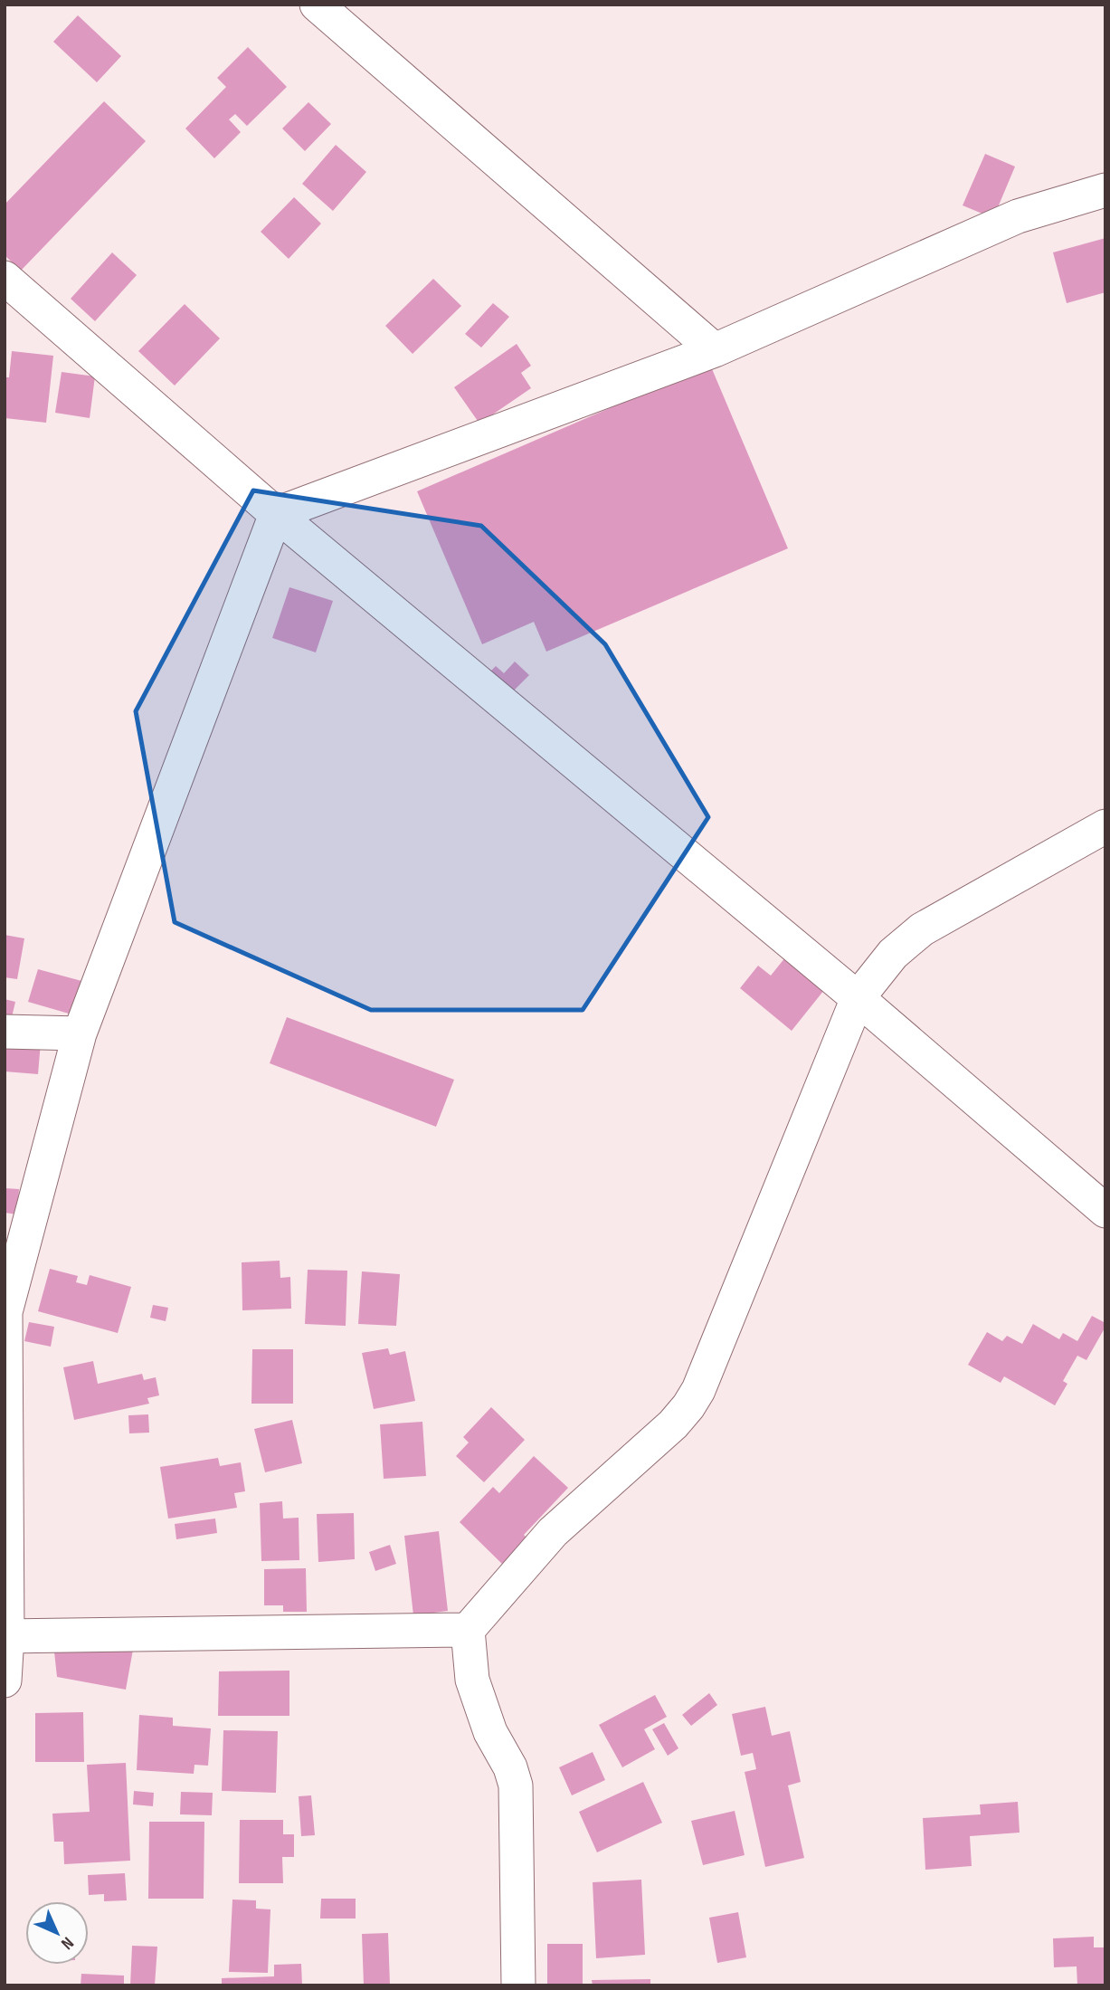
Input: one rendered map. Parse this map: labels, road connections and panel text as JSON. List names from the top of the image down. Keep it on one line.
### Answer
{"north":"bottom right"}
